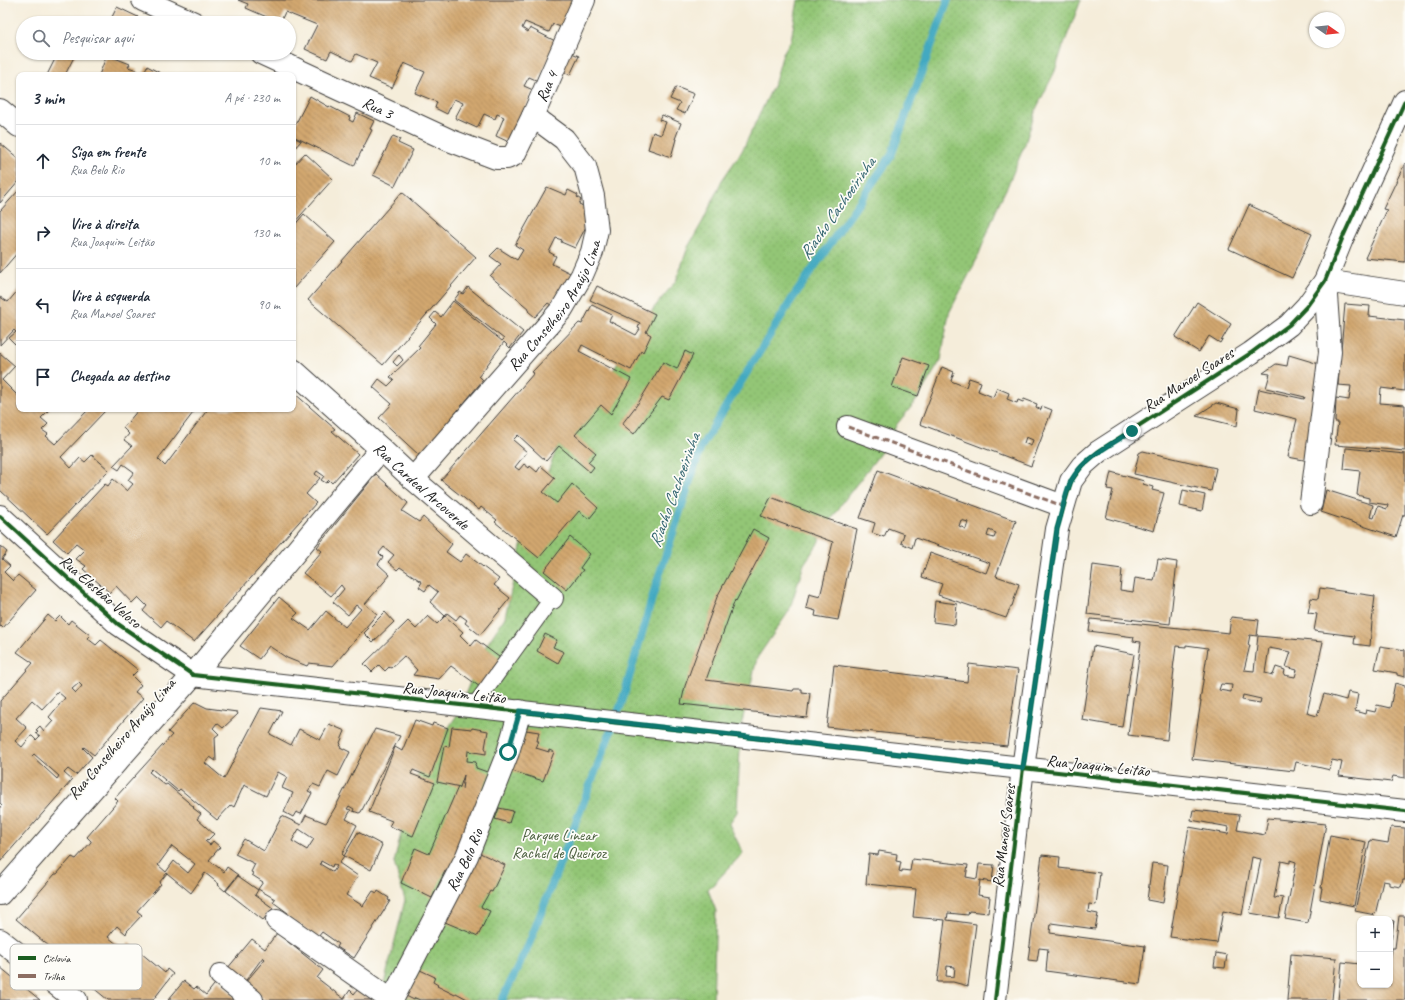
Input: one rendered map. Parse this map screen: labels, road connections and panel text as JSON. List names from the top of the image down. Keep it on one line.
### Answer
{"streets":{"street":["Rua 4","Rua 3","Rua Conselheiro Araújo Lima","Rua Manoel Soares","Rua Cardeal Arcoverde","Rua Elesbão Veloso","Rua Joaquim Leitão","Rua Belo Rio"]},"crossings":[["Rua 4","Rua 3"],["Rua 4","Rua Conselheiro Araújo Lima"],["Rua Conselheiro Araújo Lima","Rua Cardeal Arcoverde"],["Rua Conselheiro Araújo Lima","Rua Elesbão Veloso"],["Rua Conselheiro Araújo Lima","Rua Joaquim Leitão"],["Rua Manoel Soares","Rua Joaquim Leitão"],["Rua Elesbão Veloso","Rua Joaquim Leitão"],["Rua Joaquim Leitão","Rua Belo Rio"]],"water":["Riacho Cachoeirinha"],"parks":["Parque Linear Rachel de Queiroz"],"legend":["Ciclovia","Trilha"],"north":"right","page":{"search":"Pesquisar aqui","heading":["3 min","A pé · 230 m"],"list":[["Siga em frente","Rua Belo Rio","10 m"],["Vire à direita","Rua Joaquim Leitão","130 m"],["Vire à esquerda","Rua Manoel Soares","90 m"],"Chegada ao destino"],"map_buttons":["+","−"]}}
